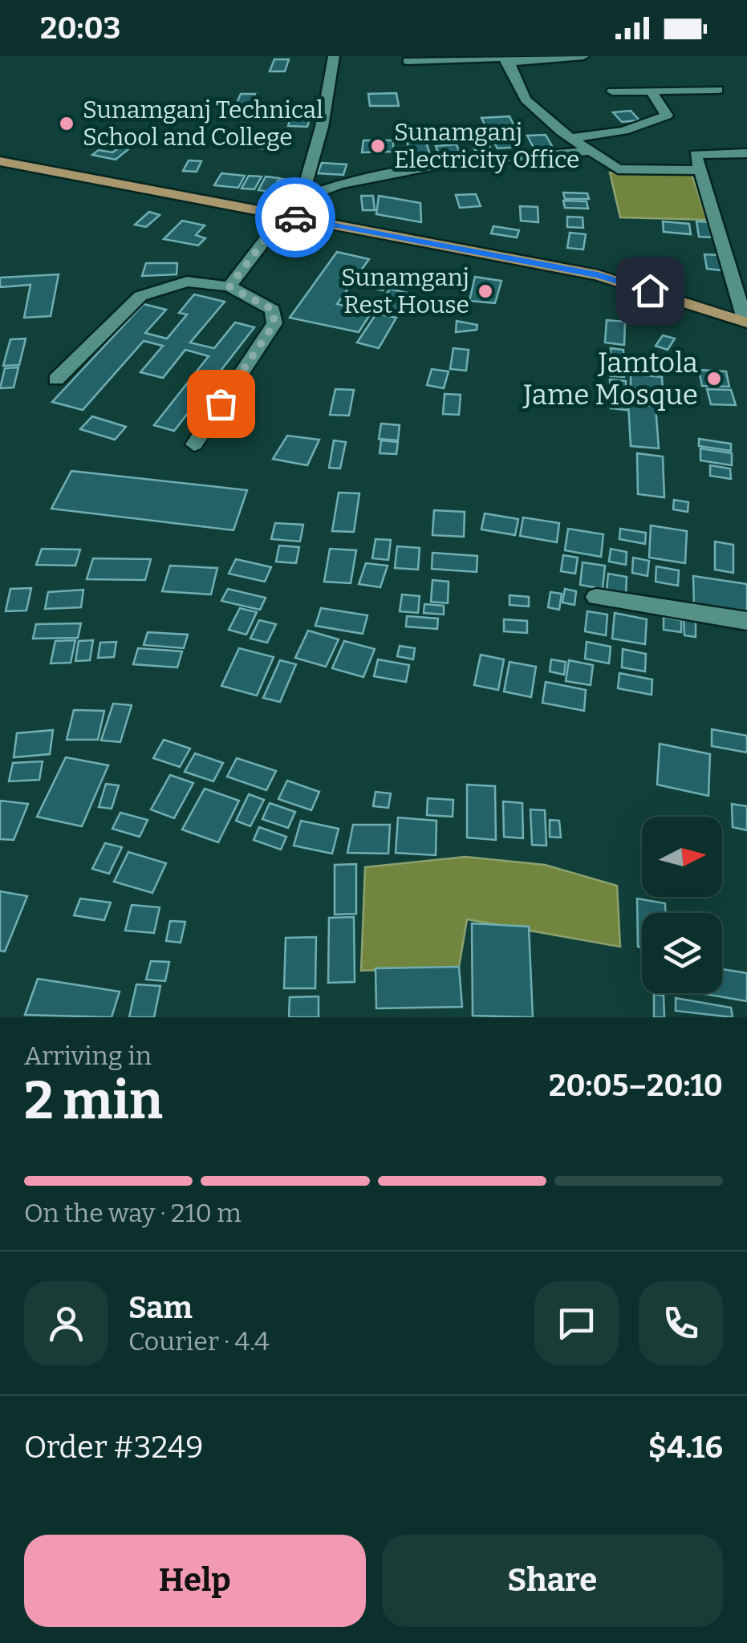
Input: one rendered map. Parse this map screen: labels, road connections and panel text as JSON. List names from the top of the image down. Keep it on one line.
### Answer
{"places":["Sunamganj Technical School and College","Sunamganj Electricity Office","Sunamganj Rest House","Jamtola Jame Mosque"],"north":"right","page":{"status":"20:03","heading":["2 min","Arriving in","20:05–20:10"],"panel":["Sam","Courier · 4.4","Order #3249","$4.16"],"bar":"On the way · 210 m","buttons":["Help","Share"]}}
